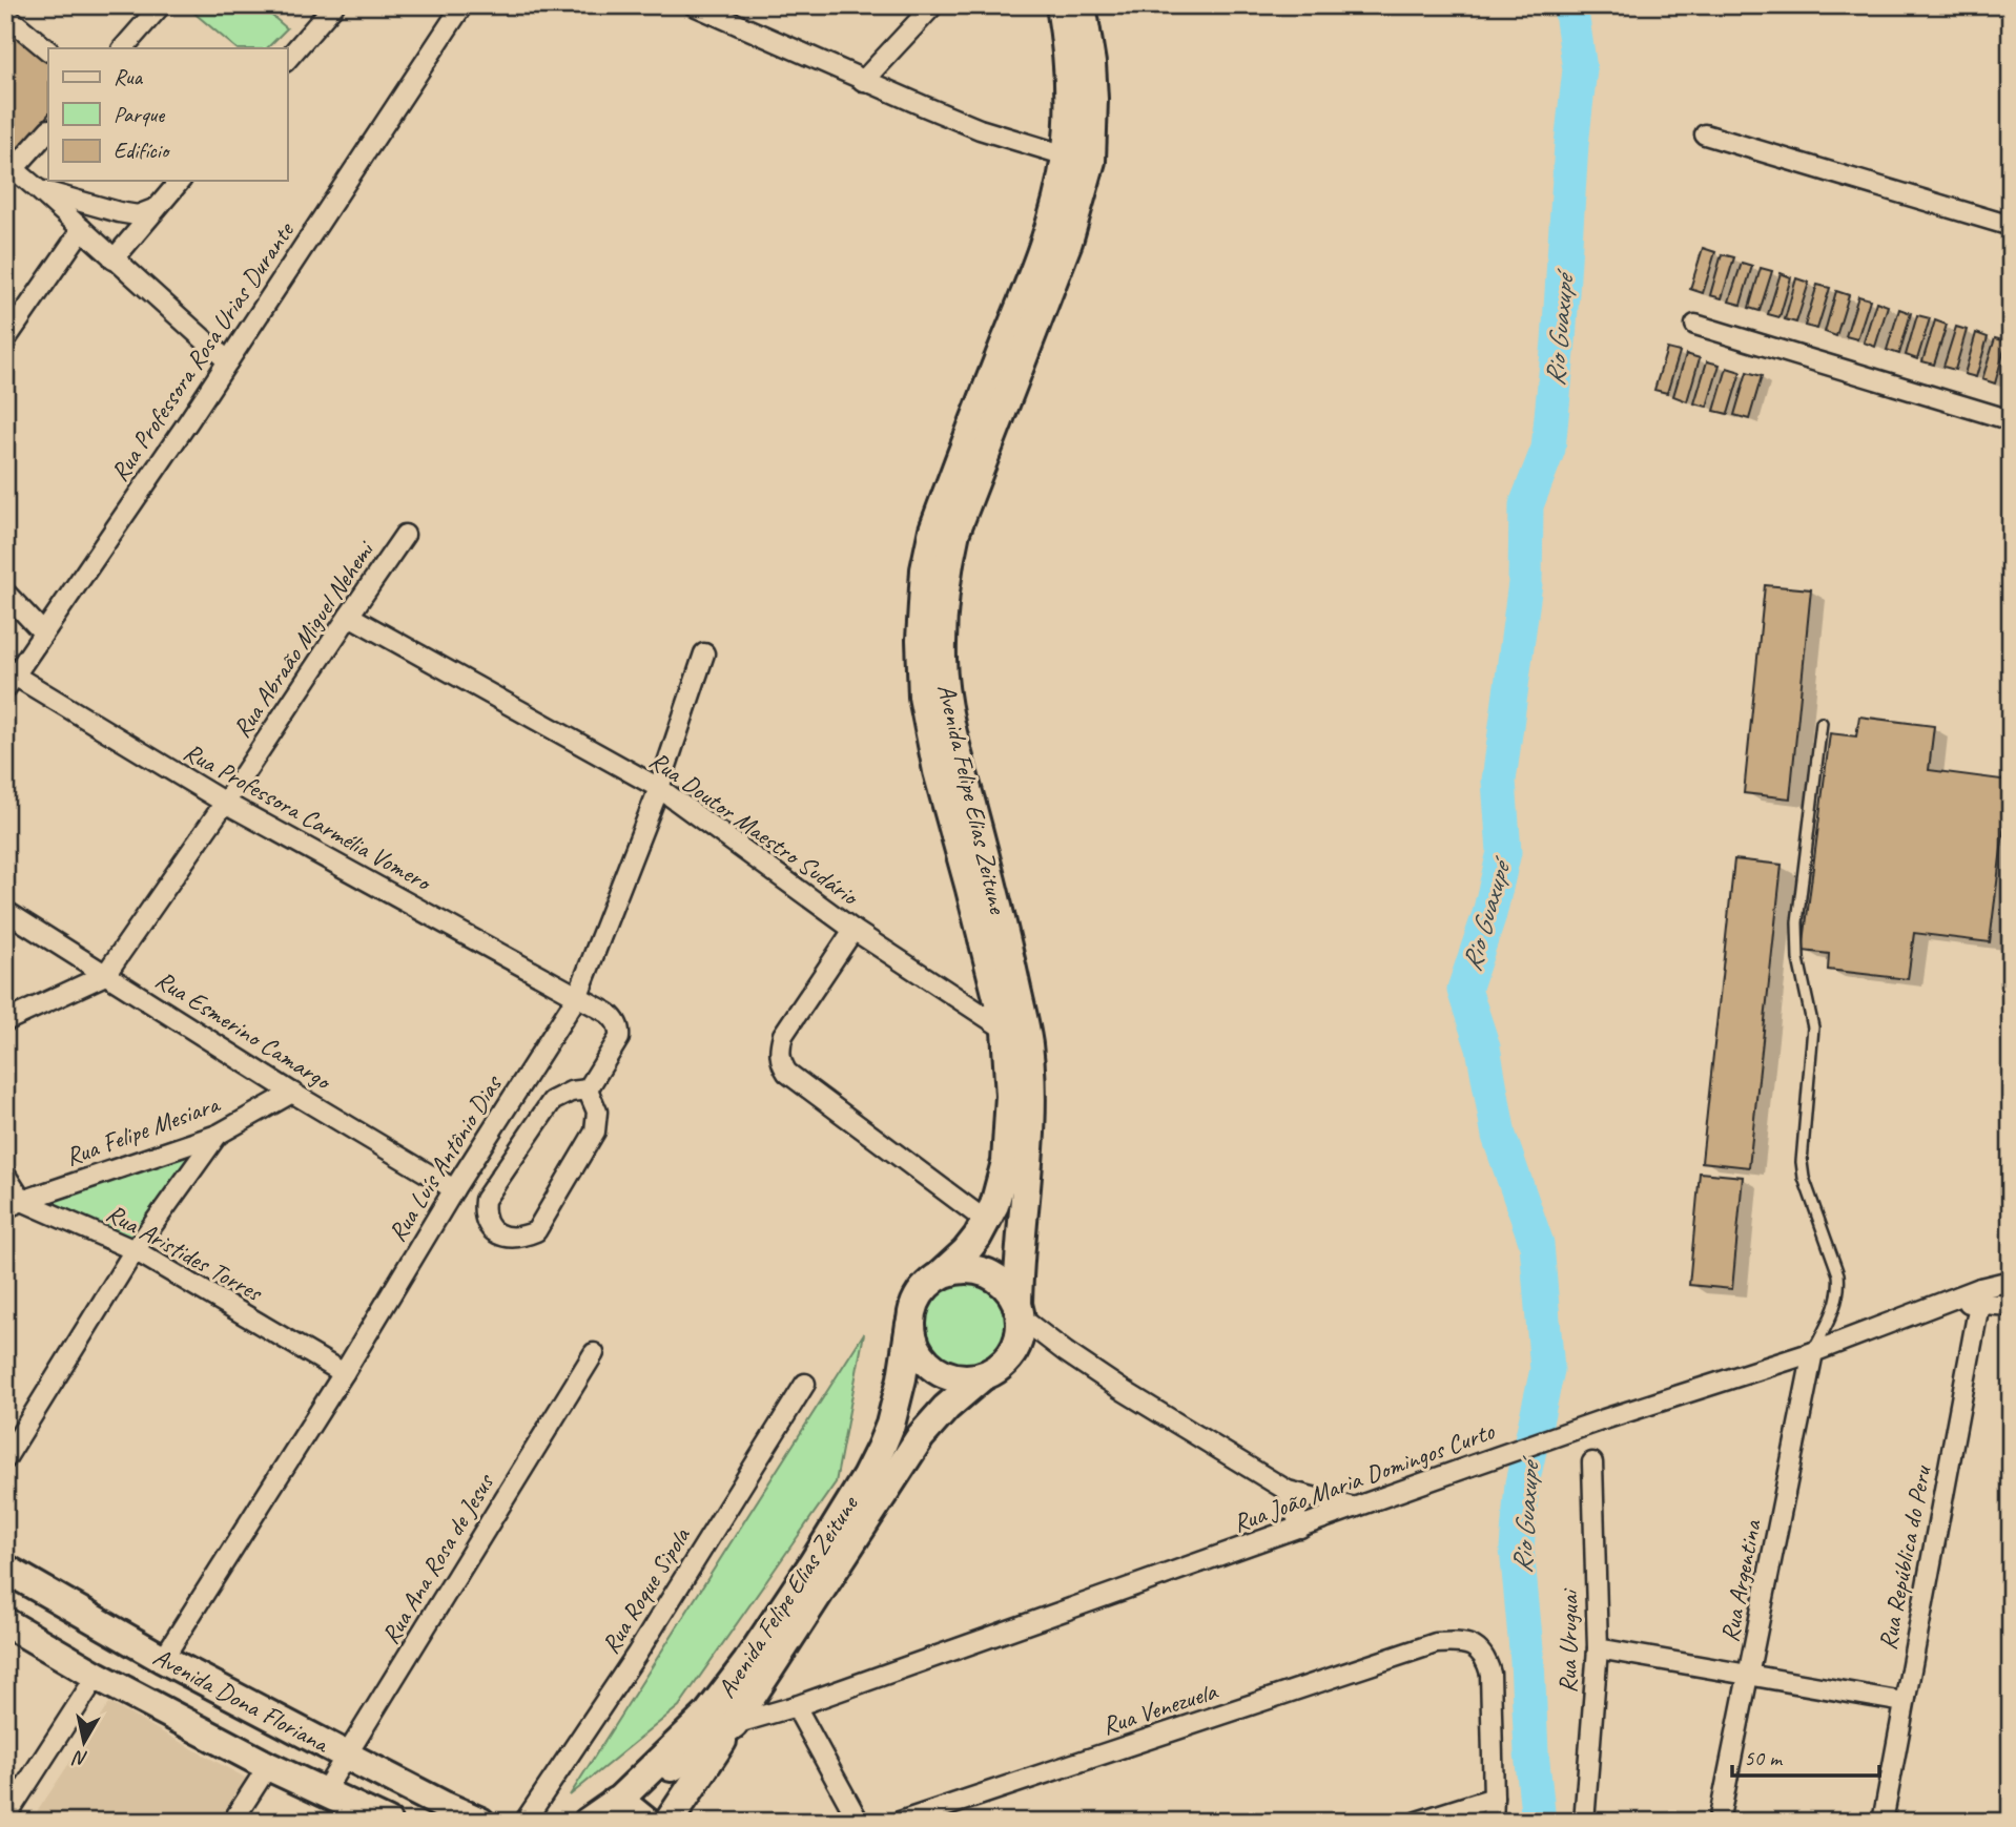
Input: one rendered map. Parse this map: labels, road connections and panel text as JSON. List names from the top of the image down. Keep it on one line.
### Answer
{"streets":{"main road":["Avenida Felipe Elias Zeitune","Avenida Dona Floriana"],"street":["Rua Professora Rosa Urias Durante","Rua Abraão Miguel Nehemi","Rua Professora Carmélia Vomero","Rua Doutor Maestro Sudário","Rua Esmerino Camargo","Rua Felipe Mesiara","Rua Luís Antônio Dias","Rua Aristides Torres","Rua João Maria Domingos Curto","Rua República do Peru","Rua Ana Rosa de Jesus","Rua Argentina","Rua Roque Sipola","Rua Uruguai","Rua Venezuela"]},"crossings":[["Rua Professora Rosa Urias Durante","Rua Professora Carmélia Vomero"],["Rua Abraão Miguel Nehemi","Rua Professora Carmélia Vomero"],["Rua Abraão Miguel Nehemi","Rua Doutor Maestro Sudário"],["Rua Abraão Miguel Nehemi","Rua Esmerino Camargo"],["Avenida Felipe Elias Zeitune","Rua Doutor Maestro Sudário"],["Avenida Felipe Elias Zeitune","Rua João Maria Domingos Curto"],["Rua Professora Carmélia Vomero","Rua Luís Antônio Dias"],["Rua Doutor Maestro Sudário","Rua Luís Antônio Dias"],["Rua Esmerino Camargo","Rua Felipe Mesiara"],["Rua Esmerino Camargo","Rua Luís Antônio Dias"],["Rua Felipe Mesiara","Rua Aristides Torres"],["Rua Luís Antônio Dias","Rua Aristides Torres"],["Rua Luís Antônio Dias","Avenida Dona Floriana"],["Rua João Maria Domingos Curto","Rua República do Peru"],["Rua João Maria Domingos Curto","Rua Argentina"],["Rua Ana Rosa de Jesus","Avenida Dona Floriana"]],"water":["Rio Guaxupé"],"legend":["Rua","Parque","Edifício"],"scale_bar":"50 m","north":"bottom"}
